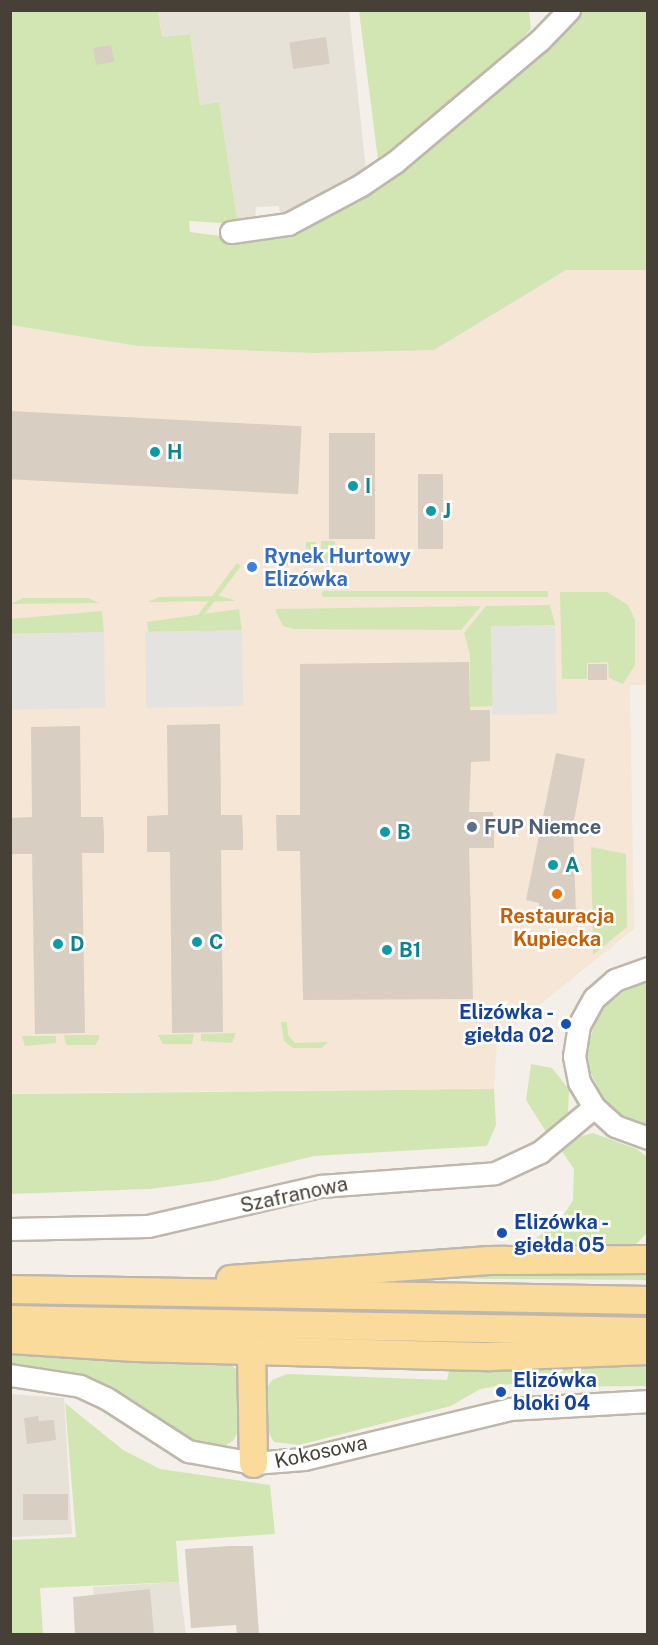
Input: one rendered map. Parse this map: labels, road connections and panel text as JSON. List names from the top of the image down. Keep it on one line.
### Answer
{"streets":{"street":["Szafranowa","Kokosowa"]},"places":["H","I","J","Rynek Hurtowy Elizówka","FUP Niemce","B","A","Restauracja Kupiecka","C","D","B1","Elizówka - giełda 02","Elizówka - giełda 05","Elizówka bloki 04"]}
